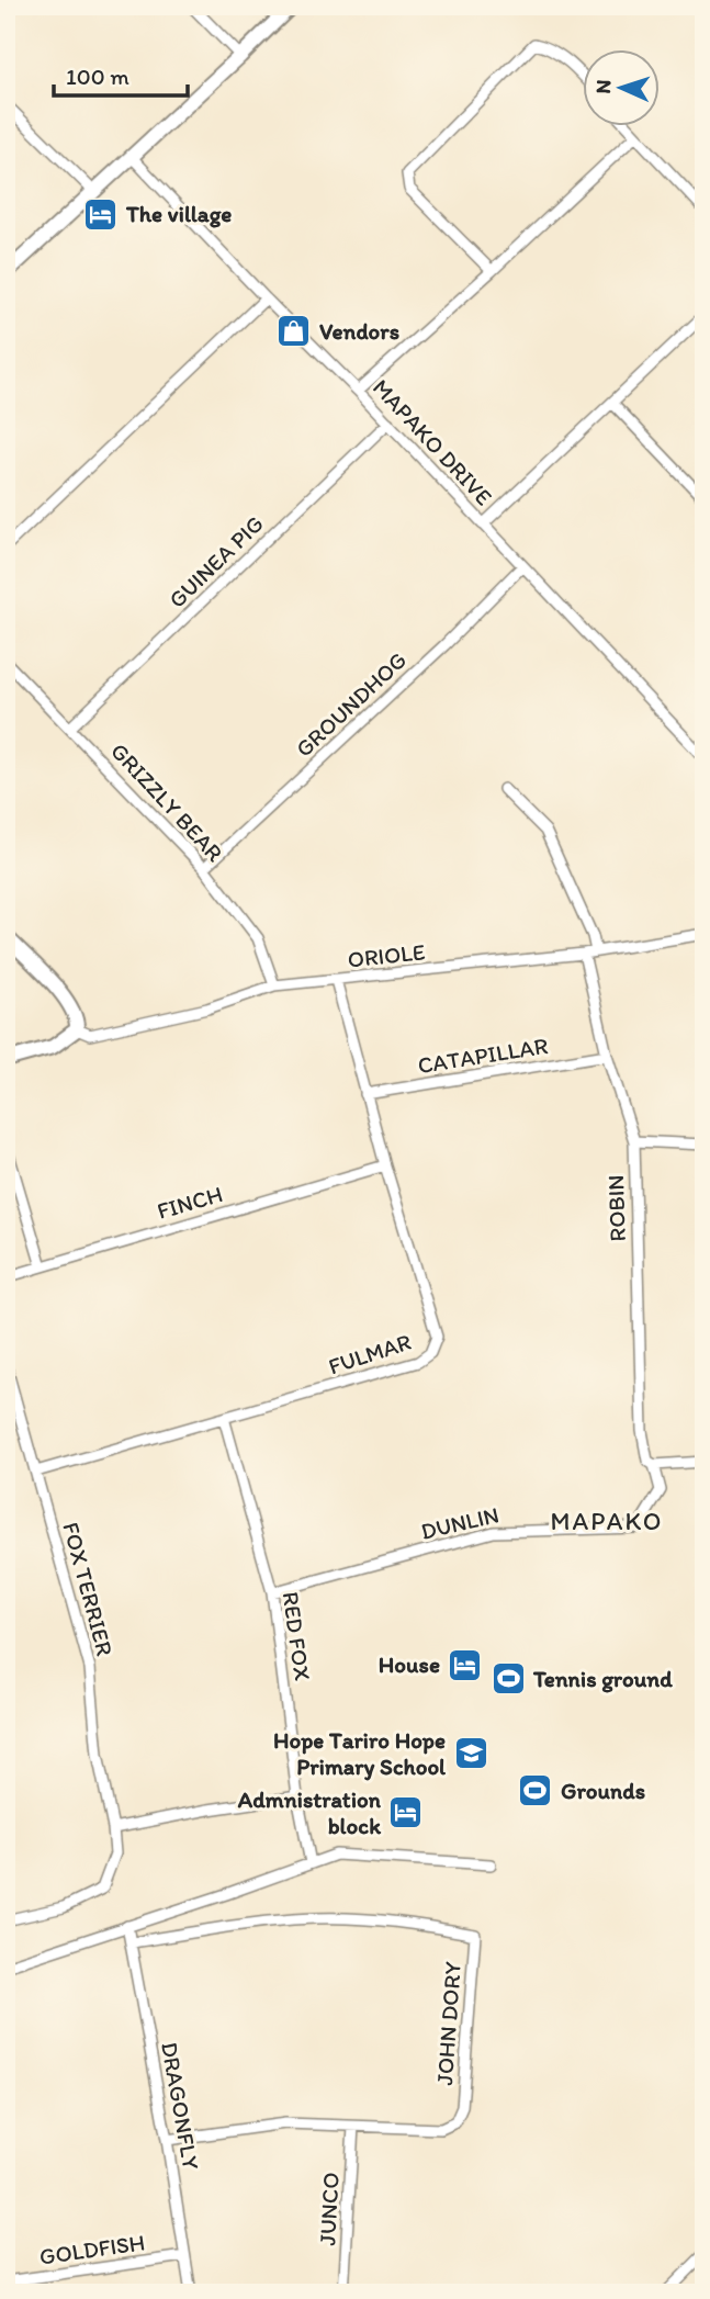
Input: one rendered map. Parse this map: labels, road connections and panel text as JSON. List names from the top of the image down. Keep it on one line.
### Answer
{"streets":{"street":["MAPAKO DRIVE","GUINEA PIG","GROUNDHOG","GRIZZLY BEAR","ORIOLE","CATAPILLAR","FINCH","ROBIN","FULMAR","DUNLIN","FOX TERRIER","RED FOX","JOHN DORY","DRAGONFLY","JUNCO","GOLDFISH"]},"crossings":[["MAPAKO DRIVE","GUINEA PIG"],["MAPAKO DRIVE","GROUNDHOG"],["GUINEA PIG","GRIZZLY BEAR"],["GROUNDHOG","GRIZZLY BEAR"],["GRIZZLY BEAR","ORIOLE"],["ORIOLE","ROBIN"],["ORIOLE","FULMAR"],["CATAPILLAR","ROBIN"],["CATAPILLAR","FULMAR"],["FINCH","FULMAR"],["ROBIN","DUNLIN"],["FULMAR","FOX TERRIER"],["FULMAR","RED FOX"],["DUNLIN","RED FOX"],["JOHN DORY","DRAGONFLY"],["JOHN DORY","JUNCO"],["DRAGONFLY","GOLDFISH"]],"districts":["MAPAKO"],"places":{"hotel":["The village","House","Admnistration block"],"shop":["Vendors"],"sports":["Tennis ground","Grounds"],"school or university":["Hope Tariro Hope Primary School"]},"scale_bar":"100 m","north":"left"}
